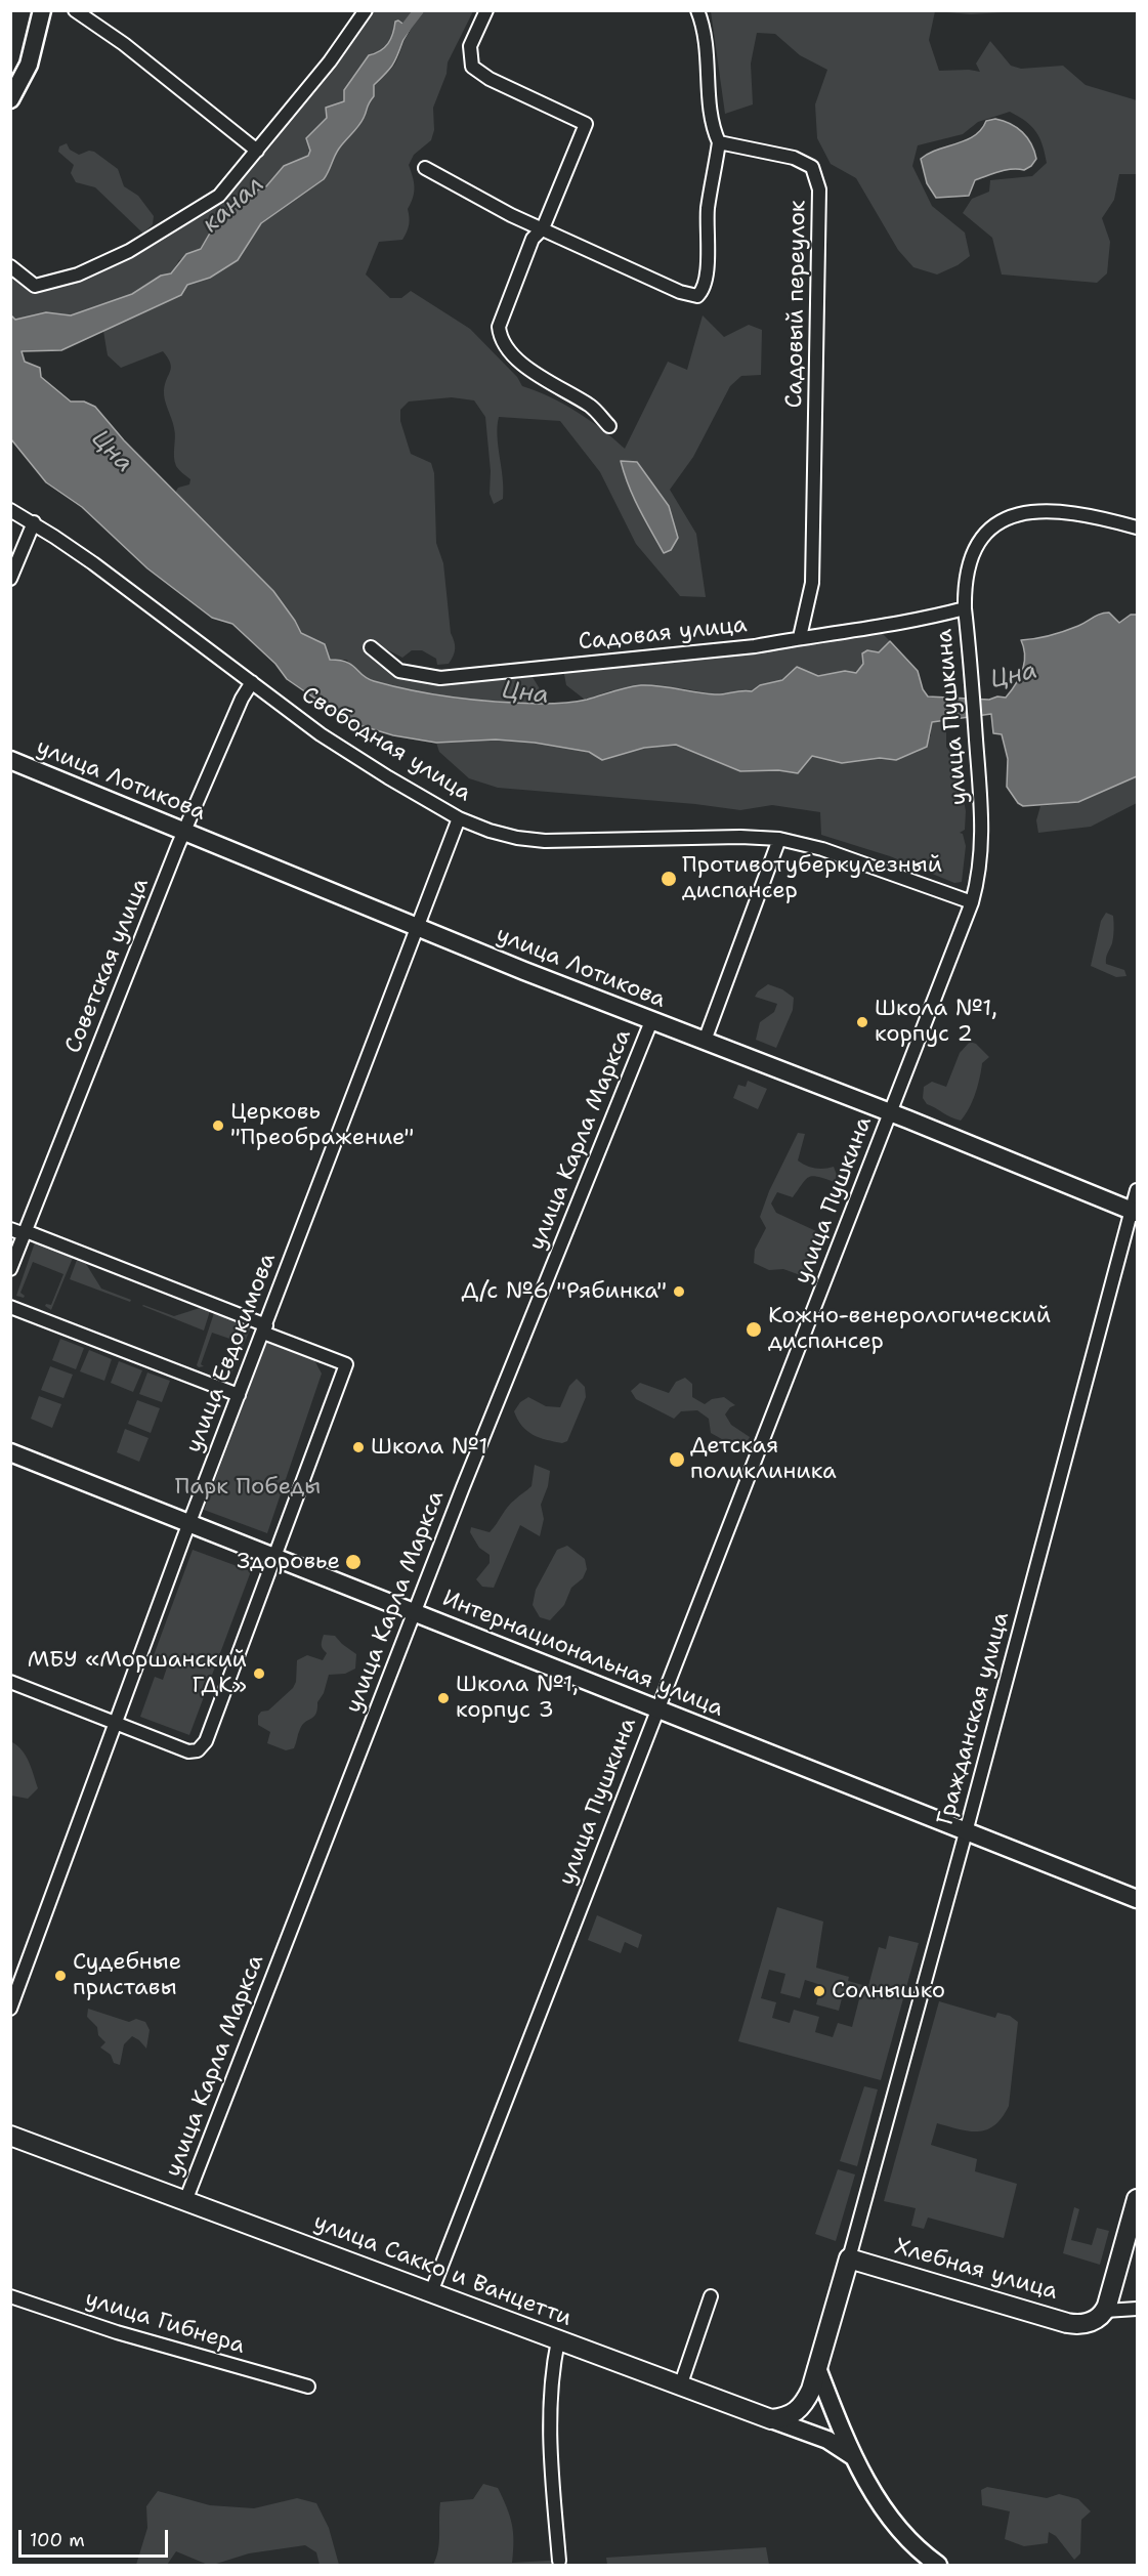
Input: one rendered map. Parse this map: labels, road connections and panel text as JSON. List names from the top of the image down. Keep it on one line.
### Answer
{"streets":{"main road":["Хлебная улица","улица Сакко и Ванцетти"],"street":["Садовый переулок","Садовая улица","улица Пушкина","Свободная улица","улица Лотикова","Советская улица","улица Карла Маркса","улица Евдокимова","Интернациональная улица","Гражданская улица","улица Гибнера"]},"crossings":[["Садовый переулок","Садовая улица"],["Садовая улица","улица Пушкина"],["улица Пушкина","Свободная улица"],["улица Пушкина","улица Лотикова"],["улица Пушкина","Интернациональная улица"],["улица Пушкина","улица Сакко и Ванцетти"],["Свободная улица","Советская улица"],["Свободная улица","улица Евдокимова"],["улица Лотикова","Советская улица"],["улица Лотикова","улица Карла Маркса"],["улица Лотикова","улица Евдокимова"],["улица Лотикова","Гражданская улица"],["улица Карла Маркса","Интернациональная улица"],["улица Карла Маркса","улица Сакко и Ванцетти"],["улица Евдокимова","Интернациональная улица"],["Интернациональная улица","Гражданская улица"],["Гражданская улица","Хлебная улица"]],"water":["канал","Цна"],"parks":["Парк Победы"],"places":["Противотуберкулезный диспансер","Школа №1, корпус 2","Церковь \"Преображение\"","Д/с №6 \"Рябинка\"","Кожно-венерологический диспансер","Школа №1","Детская поликлиника","Здоровье","МБУ «Моршанский ГДК»","Школа №1, корпус 3","Судебные приставы","Солнышко"],"scale_bar":"100 m"}
